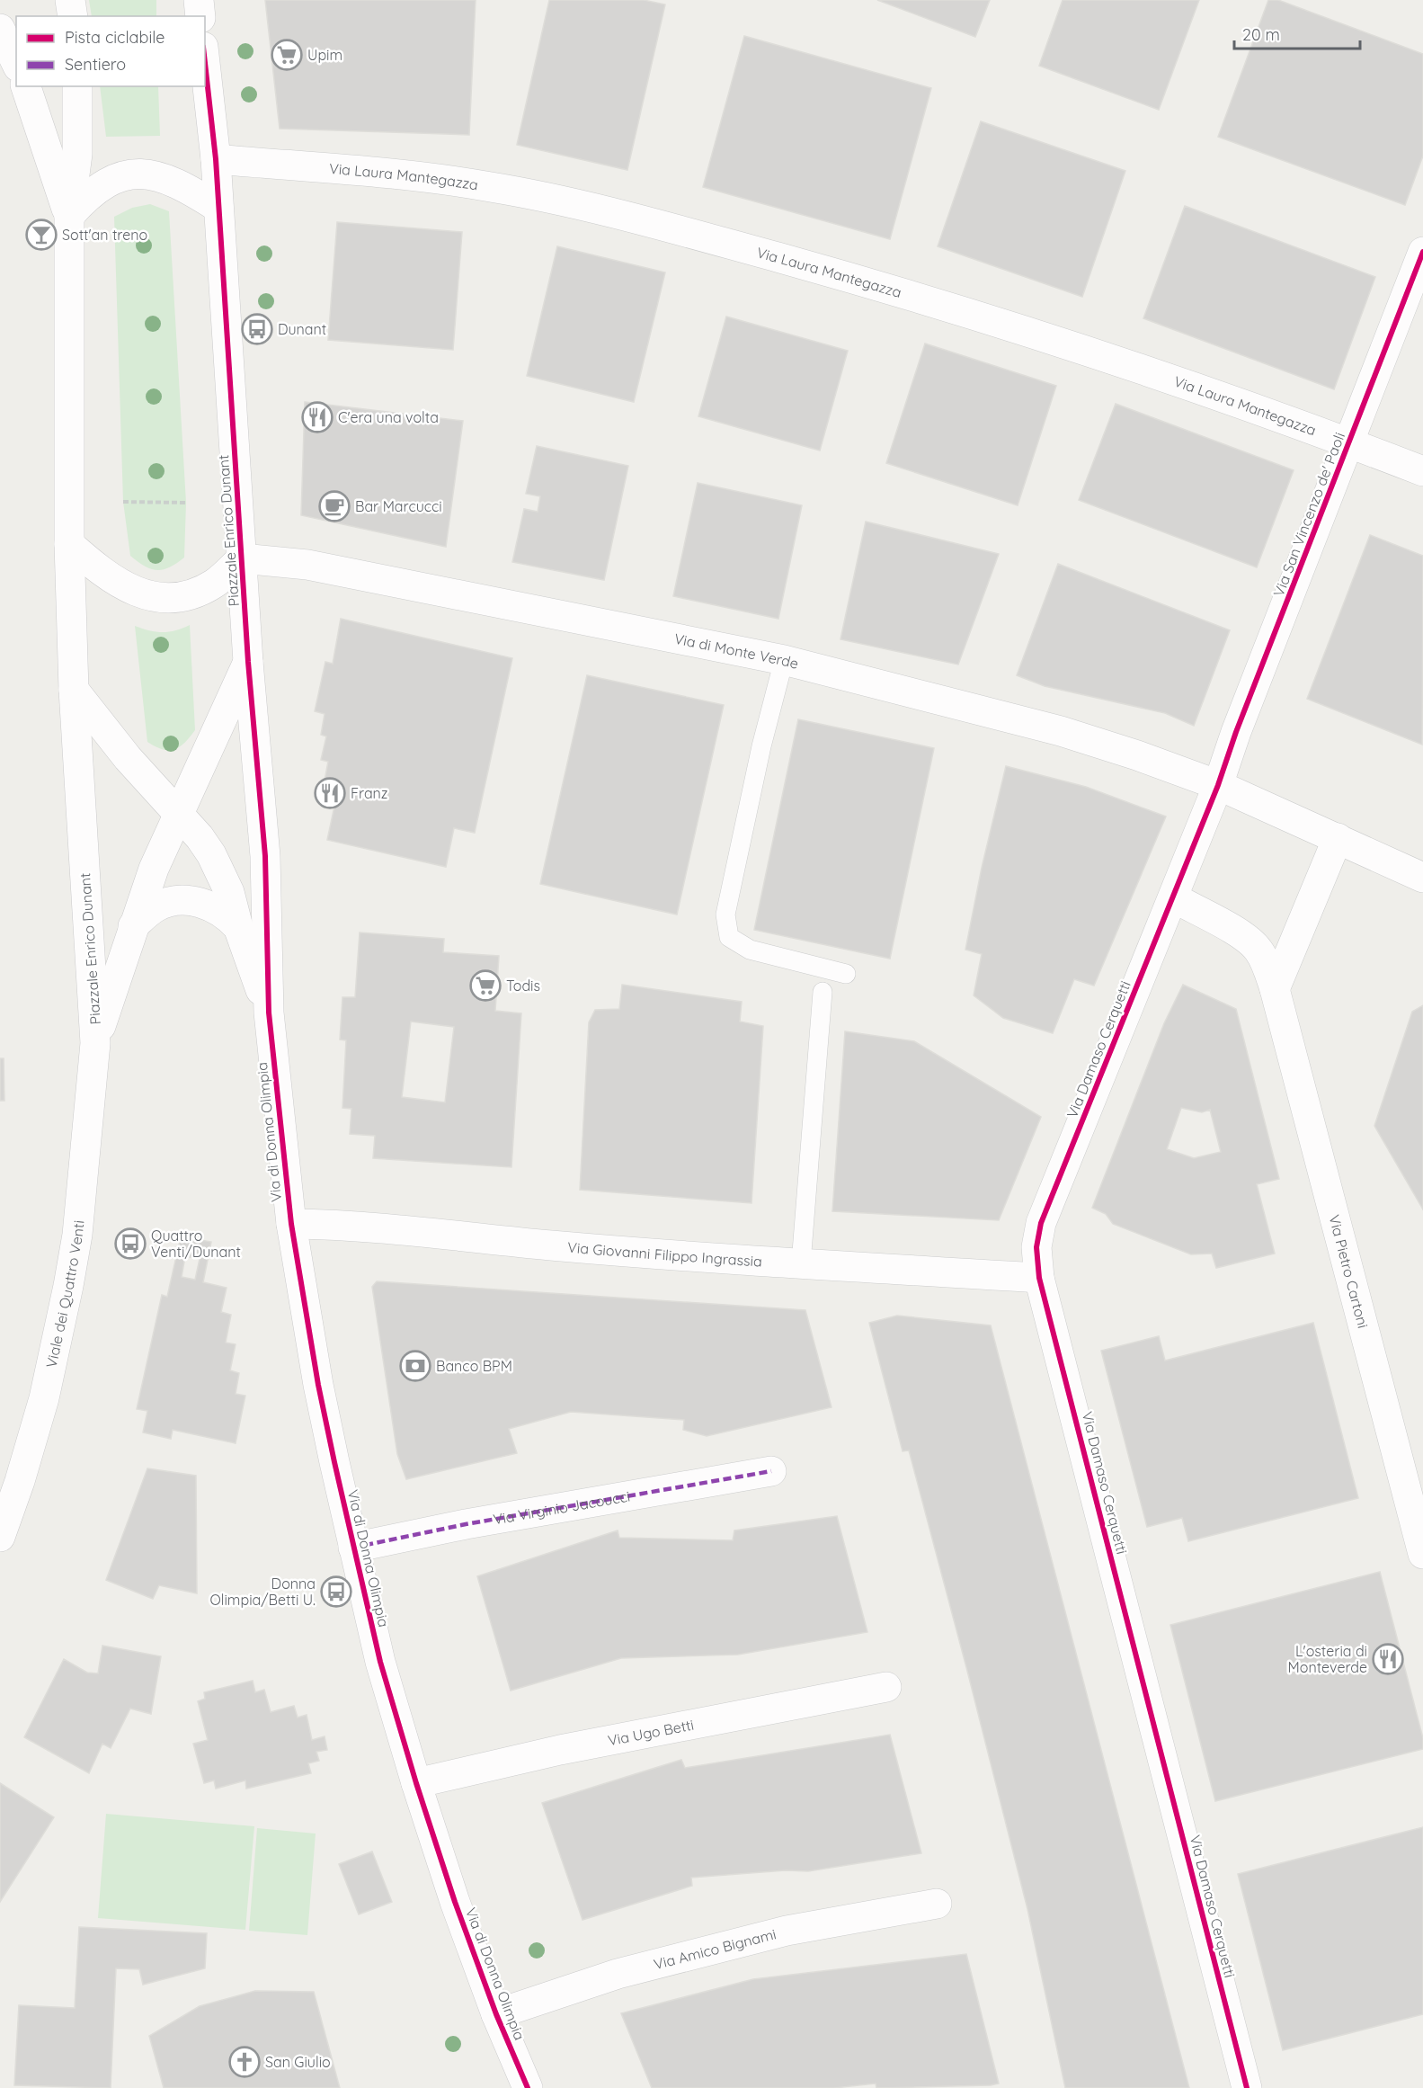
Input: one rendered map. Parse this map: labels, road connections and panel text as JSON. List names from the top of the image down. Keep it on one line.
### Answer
{"streets":{"street":["Via Laura Mantegazza","Via San Vincenzo de' Paoli","Piazzale Enrico Dunant","Via di Monte Verde","Via Damaso Cerquetti","Via di Donna Olimpia","Via Giovanni Filippo Ingrassia","Via Pietro Cartoni","Viale dei Quattro Venti","Via Virginio Jacoucci","Via Ugo Betti","Via Amico Bignami"]},"crossings":[["Via Laura Mantegazza","Via San Vincenzo de' Paoli"],["Via Laura Mantegazza","Piazzale Enrico Dunant"],["Via San Vincenzo de' Paoli","Via di Monte Verde"],["Via San Vincenzo de' Paoli","Via Damaso Cerquetti"],["Via San Vincenzo de' Paoli","Via Pietro Cartoni"],["Piazzale Enrico Dunant","Via di Monte Verde"],["Piazzale Enrico Dunant","Via di Donna Olimpia"],["Piazzale Enrico Dunant","Viale dei Quattro Venti"],["Via Damaso Cerquetti","Via Giovanni Filippo Ingrassia"],["Via Damaso Cerquetti","Via Pietro Cartoni"],["Via di Donna Olimpia","Via Giovanni Filippo Ingrassia"],["Via di Donna Olimpia","Via Virginio Jacoucci"],["Via di Donna Olimpia","Via Ugo Betti"],["Via di Donna Olimpia","Via Amico Bignami"]],"places":{"supermarket":["Upim","Todis"],"bar":["Sott'an treno"],"bus stop":["Dunant","Quattro Venti/Dunant","Donna Olimpia/Betti U."],"restaurant":["C'era una volta","Franz","L'osteria di Monteverde"],"cafe":["Bar Marcucci"],"bank":["Banco BPM"],"church":["San Giulio"]},"legend":["Pista ciclabile","Sentiero"],"scale_bar":"20 m"}
